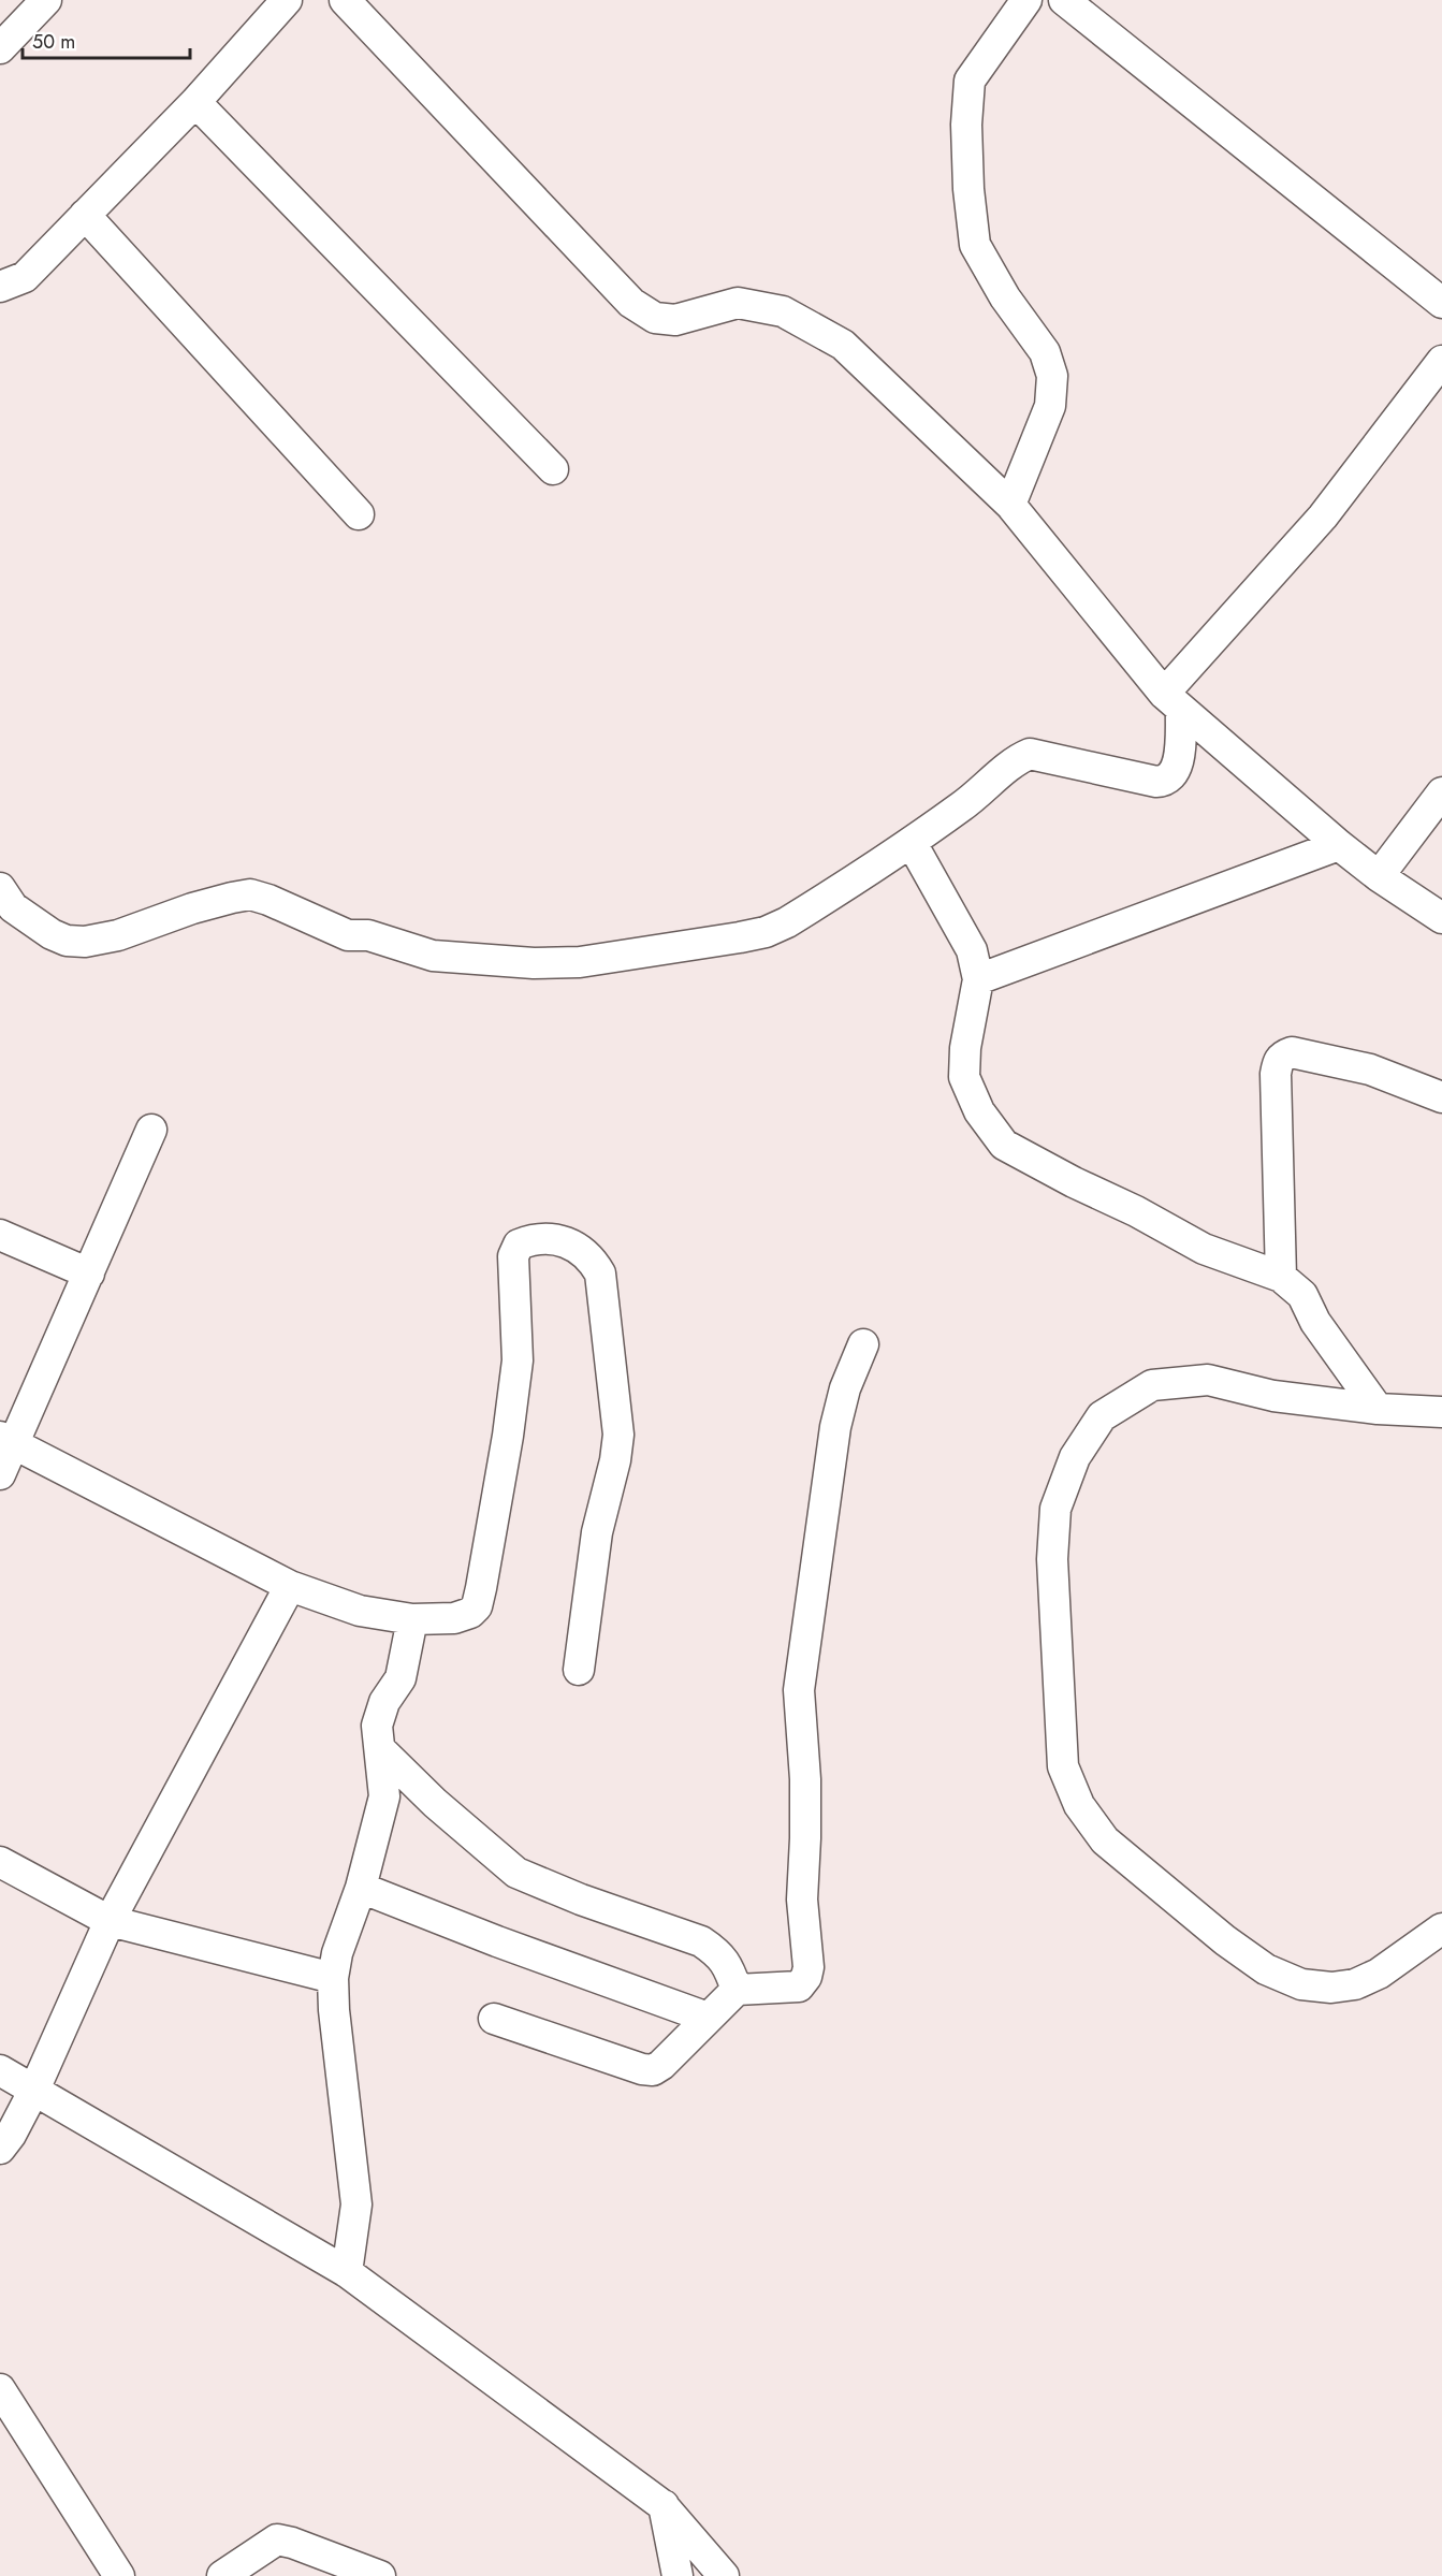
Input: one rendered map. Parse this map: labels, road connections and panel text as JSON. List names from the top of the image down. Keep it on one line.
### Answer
{"scale_bar":"50 m"}
